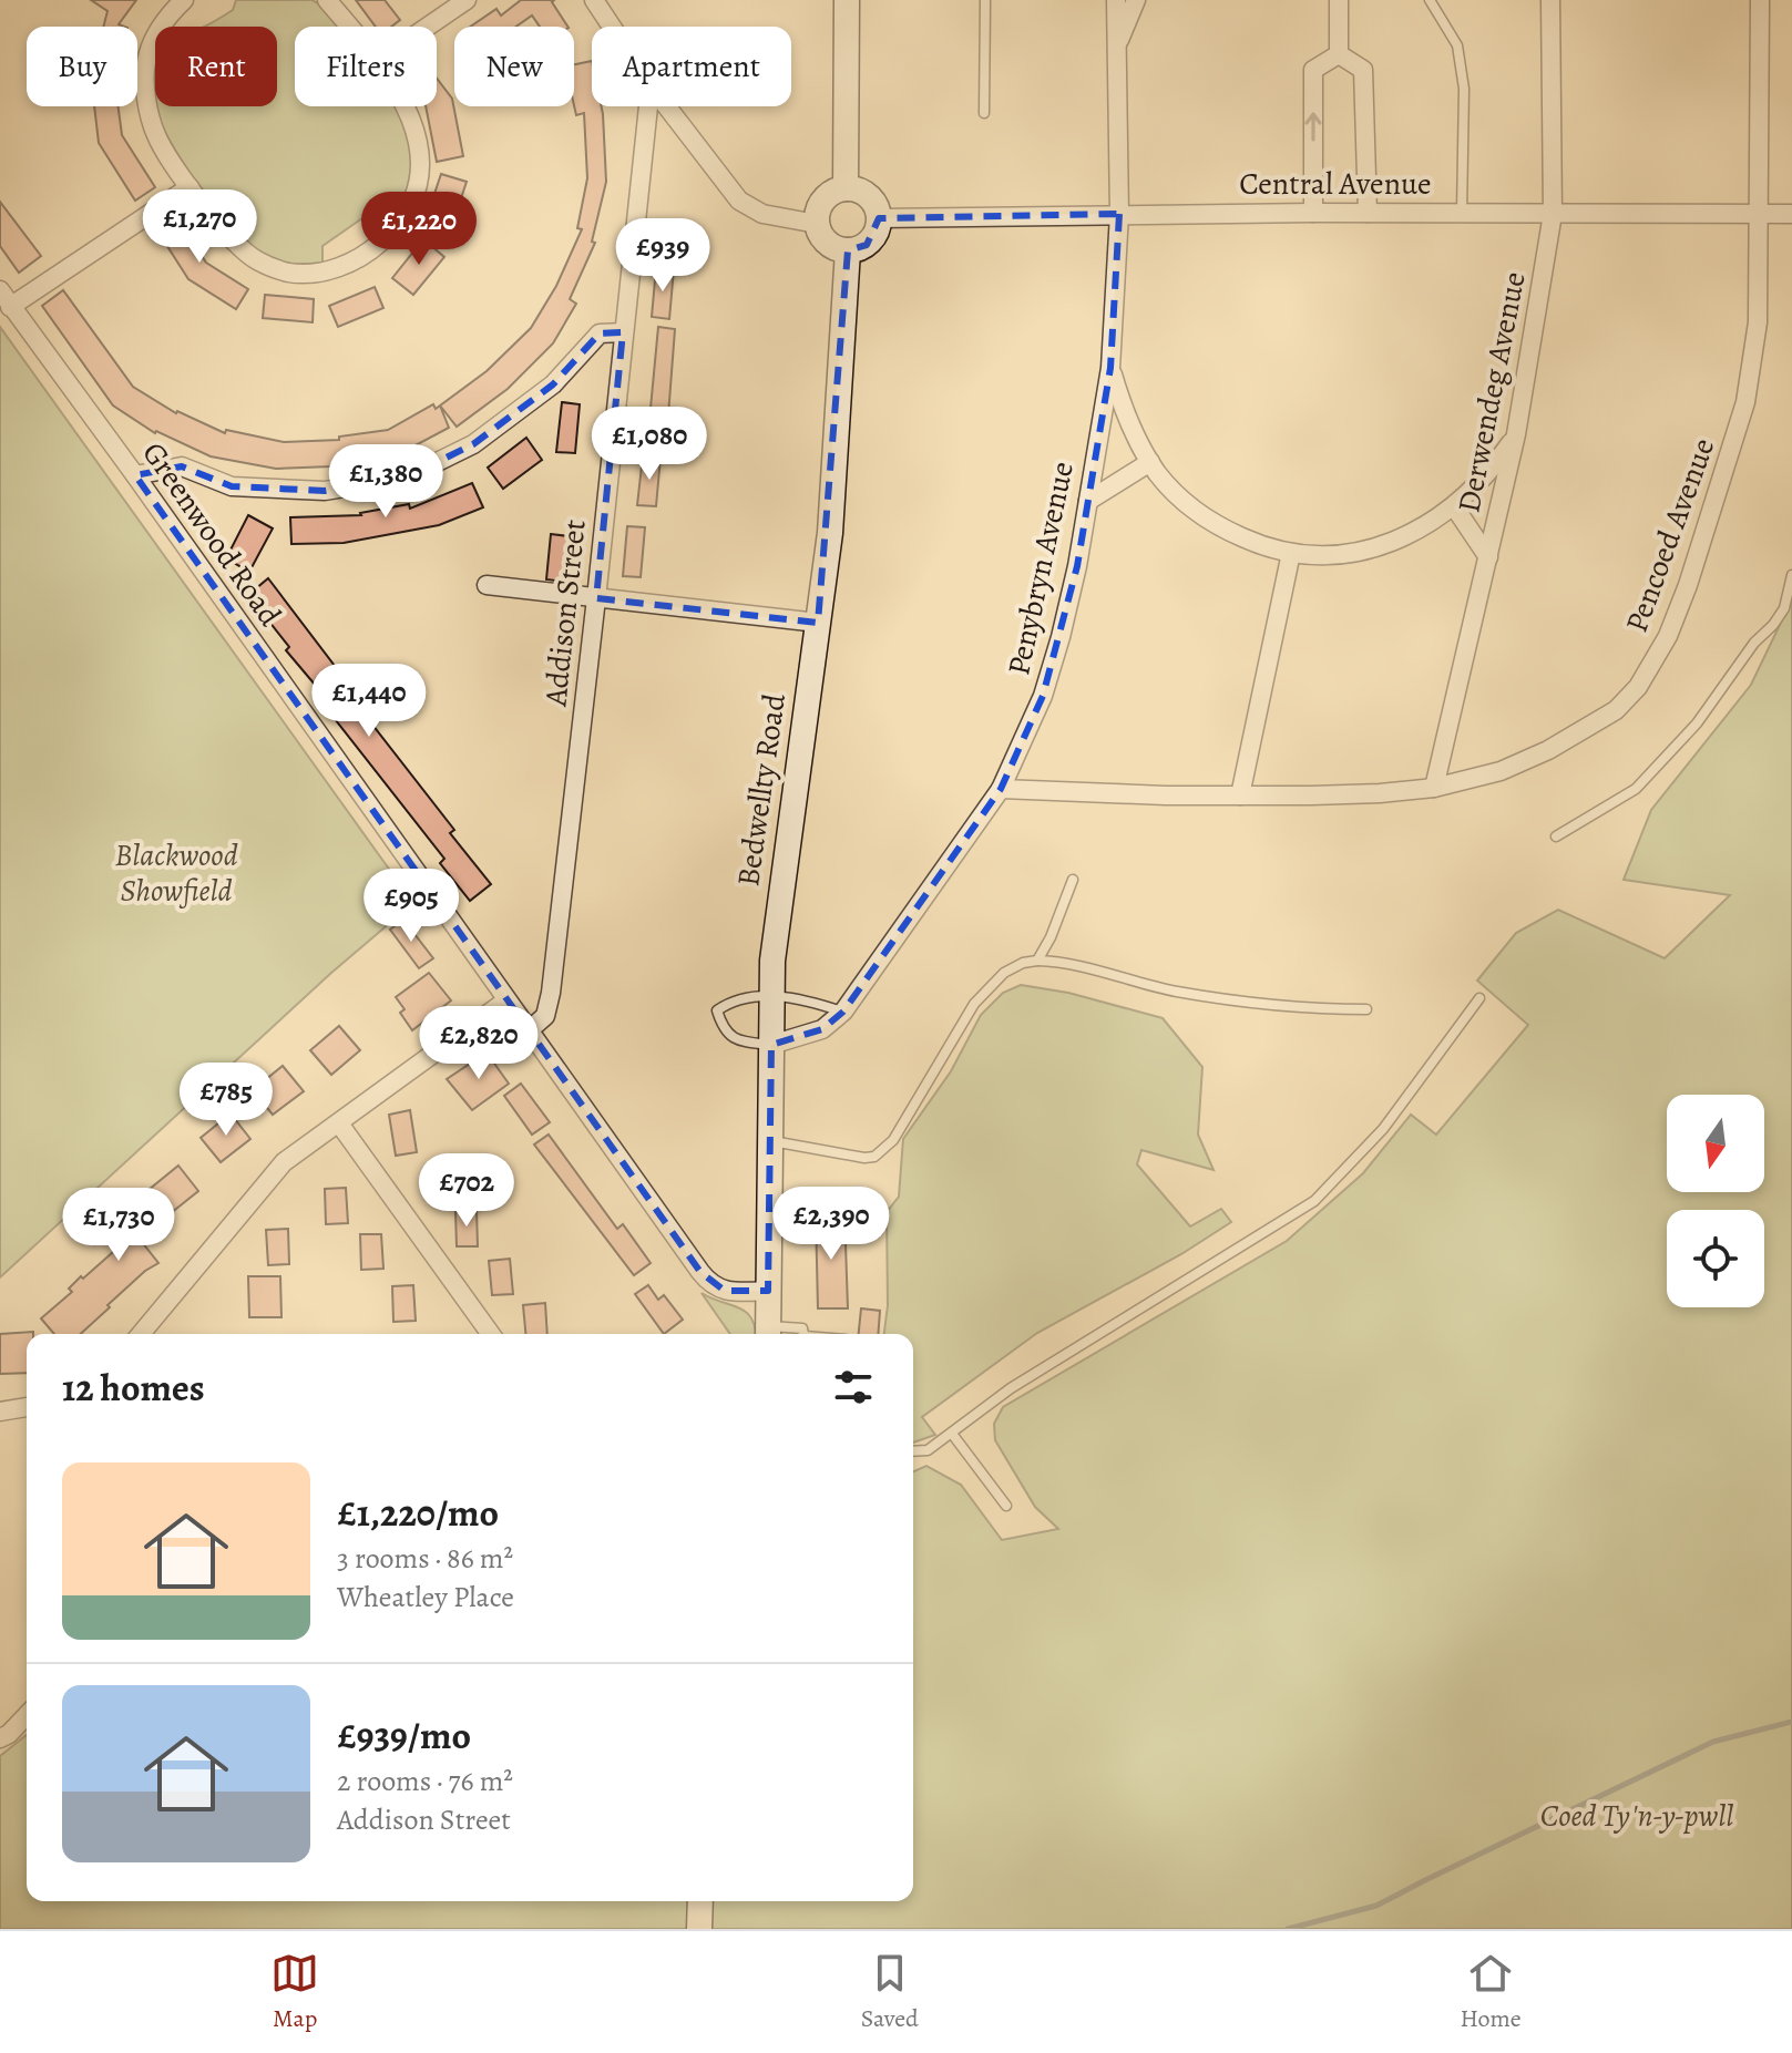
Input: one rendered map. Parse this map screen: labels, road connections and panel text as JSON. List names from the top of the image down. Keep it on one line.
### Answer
{"streets":{"street":["Central Avenue","Derwendeg Avenue","Greenwood Road","Pencoed Avenue","Penybryn Avenue","Addison Street","Bedwellty Road"]},"crossings":[["Central Avenue","Derwendeg Avenue"],["Central Avenue","Pencoed Avenue"],["Central Avenue","Penybryn Avenue"],["Central Avenue","Bedwellty Road"],["Derwendeg Avenue","Pencoed Avenue"],["Greenwood Road","Addison Street"],["Greenwood Road","Bedwellty Road"],["Pencoed Avenue","Penybryn Avenue"],["Penybryn Avenue","Bedwellty Road"]],"parks":["Blackwood Showfield","Coed Ty'n-y-pwll"],"north":"bottom","page":{"chip":["Buy","Rent","Filters","New","Apartment"],"price":["£1,270","£1,220","£939","£1,080","£1,380","£1,440","£905","£2,820","£785","£702","£2,390","£1,730"],"heading":"12 homes","list":[{"name":"£1,220/mo","note":"3 rooms · 86 m² · Wheatley Place"},{"name":"£939/mo","note":"2 rooms · 76 m² · Addison Street"}],"tabs":["Map","Saved","Home"]}}
